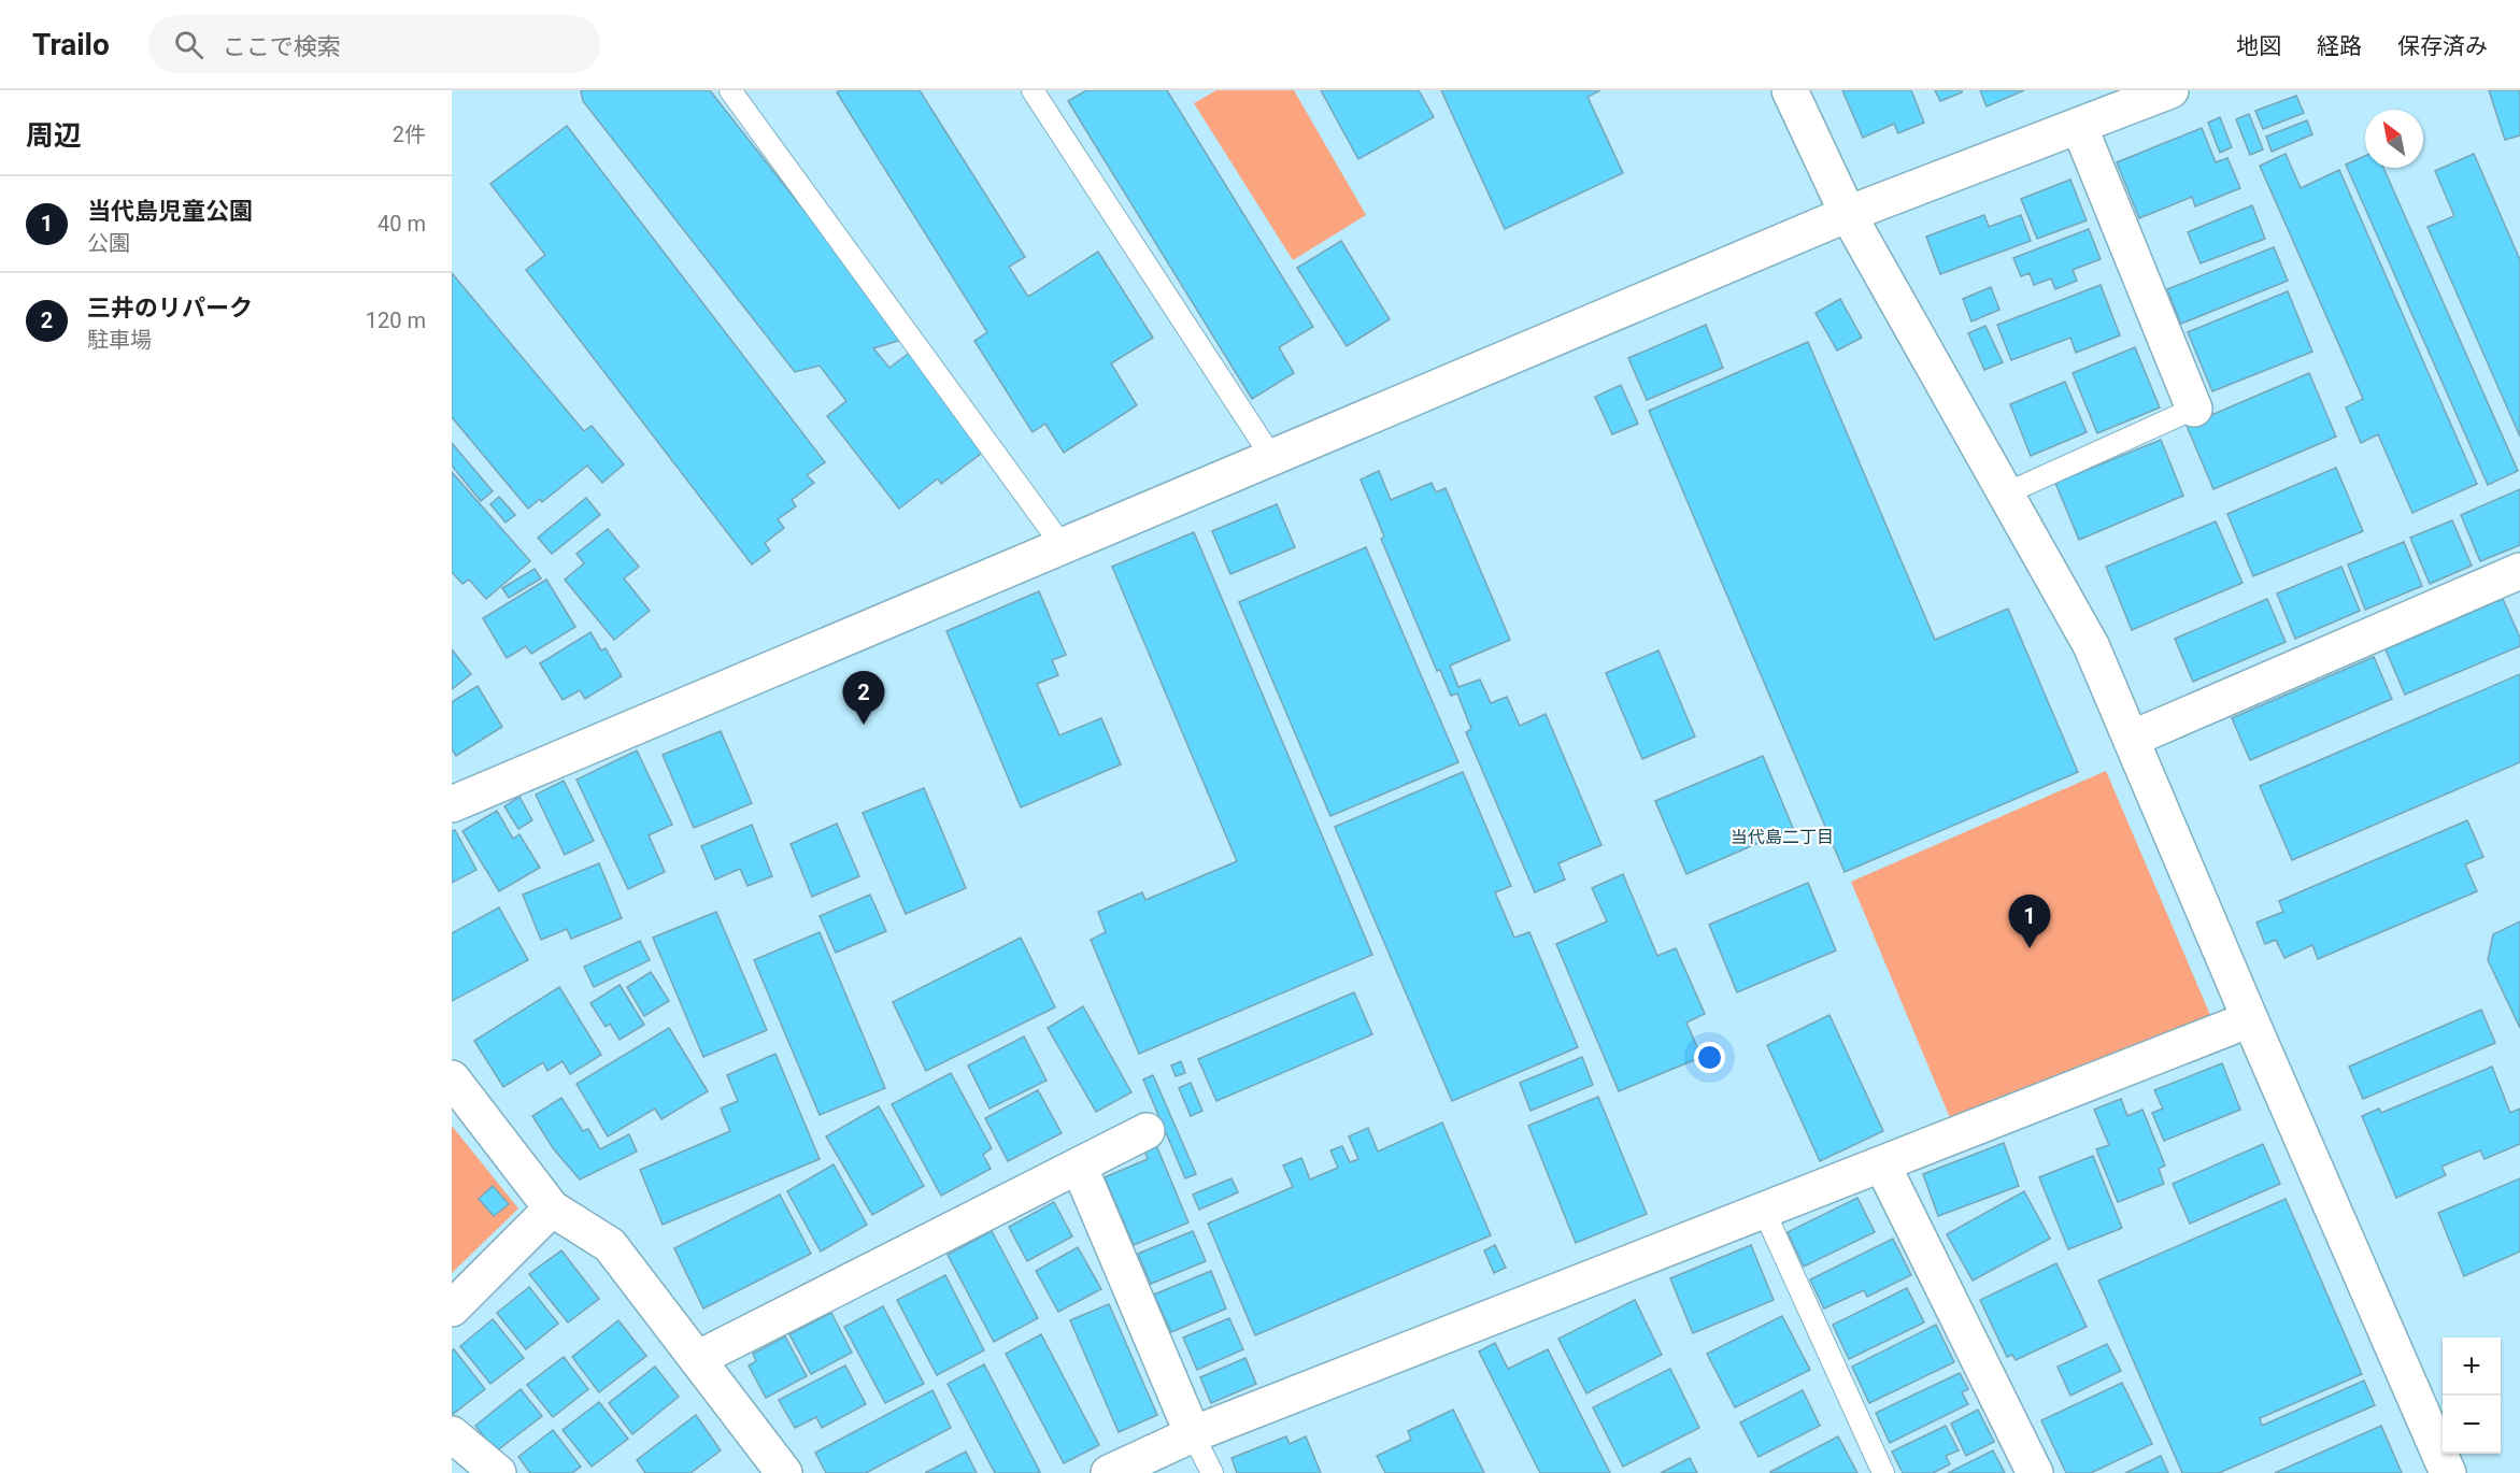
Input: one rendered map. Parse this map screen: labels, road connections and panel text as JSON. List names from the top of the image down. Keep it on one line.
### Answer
{"districts":["当代島二丁目"],"north":"top left","page":{"header":"Trailo","search":"ここで検索","nav":["地図","経路","保存済み"],"heading":["周辺","2件"],"list":[{"mark":"1","name":"当代島児童公園","note":"公園","value":"40 m"},{"mark":"2","name":"三井のリパーク","note":"駐車場","value":"120 m"}],"pins":["2","1"],"map_buttons":["+","−"]}}
